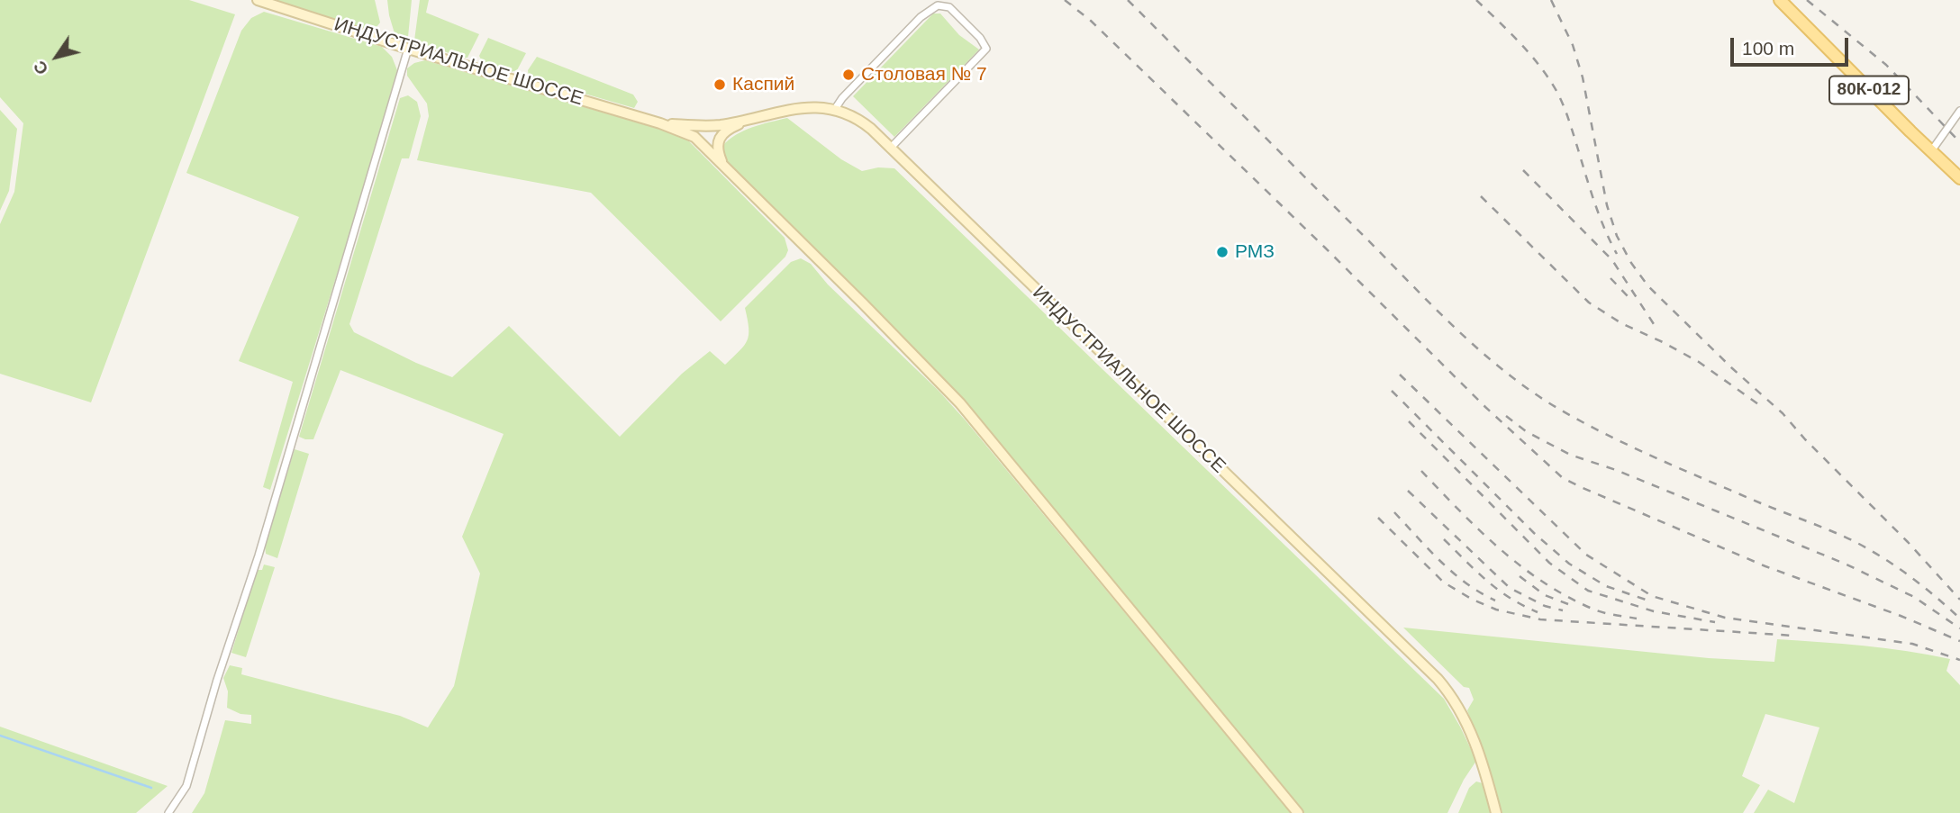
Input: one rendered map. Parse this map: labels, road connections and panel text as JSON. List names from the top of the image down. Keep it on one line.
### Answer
{"streets":{"main road":["ИНДУСТРИАЛЬНОЕ ШОССЕ","80К-012"]},"places":["Столовая № 7","Каспий","РМЗ"],"scale_bar":"100 m","north":"bottom left"}
